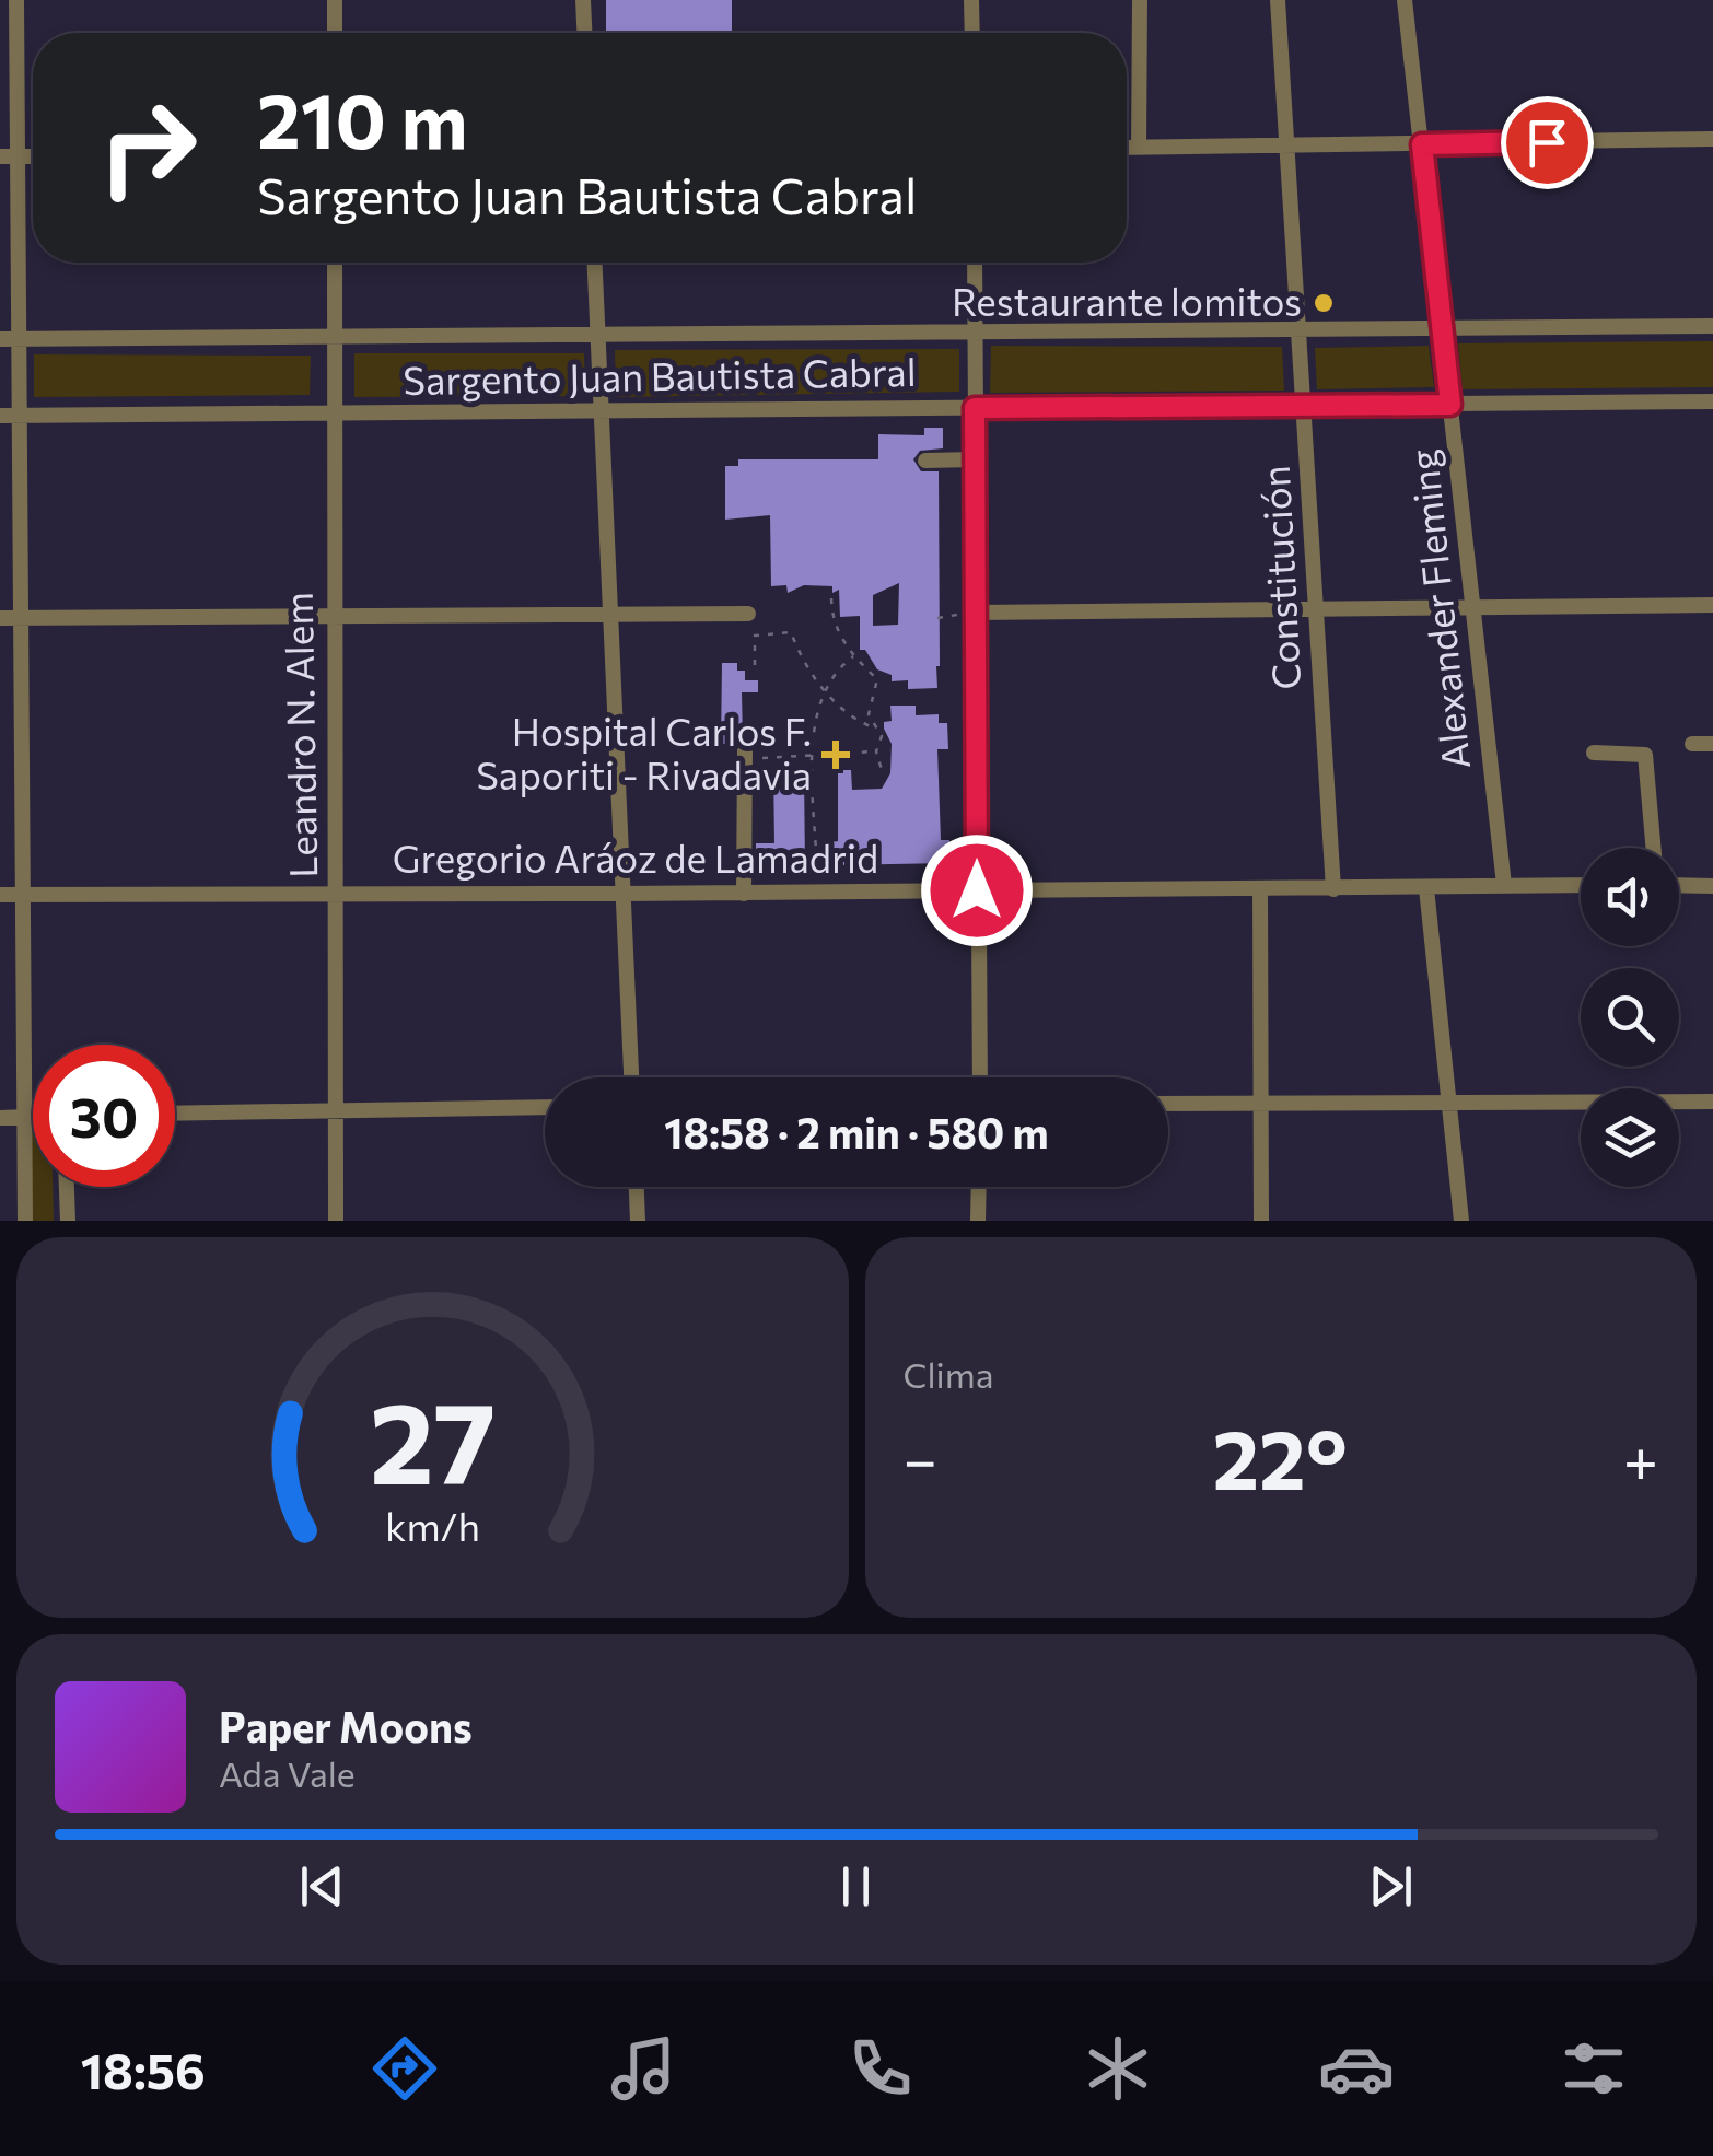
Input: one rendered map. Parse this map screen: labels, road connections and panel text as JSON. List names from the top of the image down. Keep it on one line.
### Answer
{"streets":{"street":["Sargento Juan Bautista Cabral","Constitución","Alexander Fleming","Leandro N. Alem","Gregorio Aráoz de Lamadrid"]},"crossings":[["Sargento Juan Bautista Cabral","Constitución"],["Sargento Juan Bautista Cabral","Alexander Fleming"],["Sargento Juan Bautista Cabral","Leandro N. Alem"],["Constitución","Gregorio Aráoz de Lamadrid"],["Alexander Fleming","Gregorio Aráoz de Lamadrid"],["Leandro N. Alem","Gregorio Aráoz de Lamadrid"]],"places":{"other":["Restaurante lomitos"],"health":["Hospital Carlos F. Saporiti - Rivadavia"]},"page":{"turn":["210 m","Sargento Juan Bautista Cabral"],"limit":"30","trip":"18:58 · 2 min · 580 m","tile":"Clima","heat":["−","22°","+"],"song":["Paper Moons","Ada Vale"],"tabs":"18:56","gauge":["27","km/h"]}}
